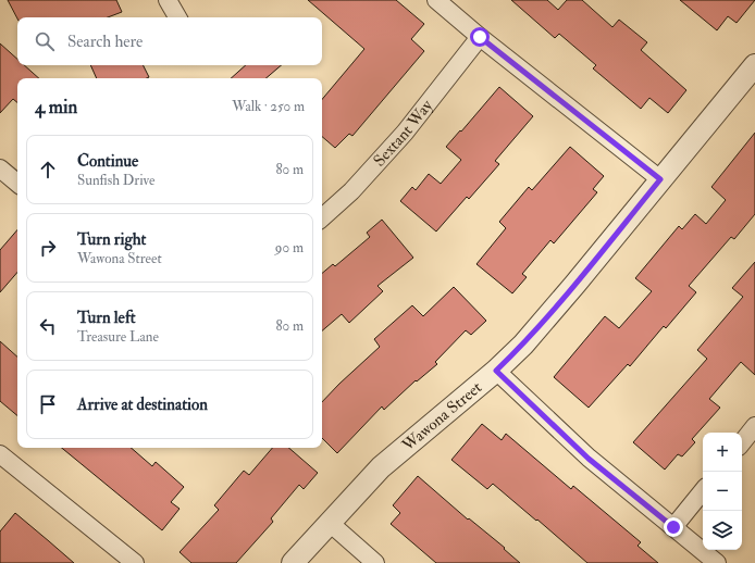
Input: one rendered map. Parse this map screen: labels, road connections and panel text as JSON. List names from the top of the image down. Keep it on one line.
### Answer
{"streets":{"street":["Sextant Way","Wawona Street"]},"page":{"search":"Search here","heading":["4 min","Walk · 250 m"],"list":[["Continue","Sunfish Drive","80 m"],["Turn right","Wawona Street","90 m"],["Turn left","Treasure Lane","80 m"],"Arrive at destination"],"map_buttons":["+","−"]}}
